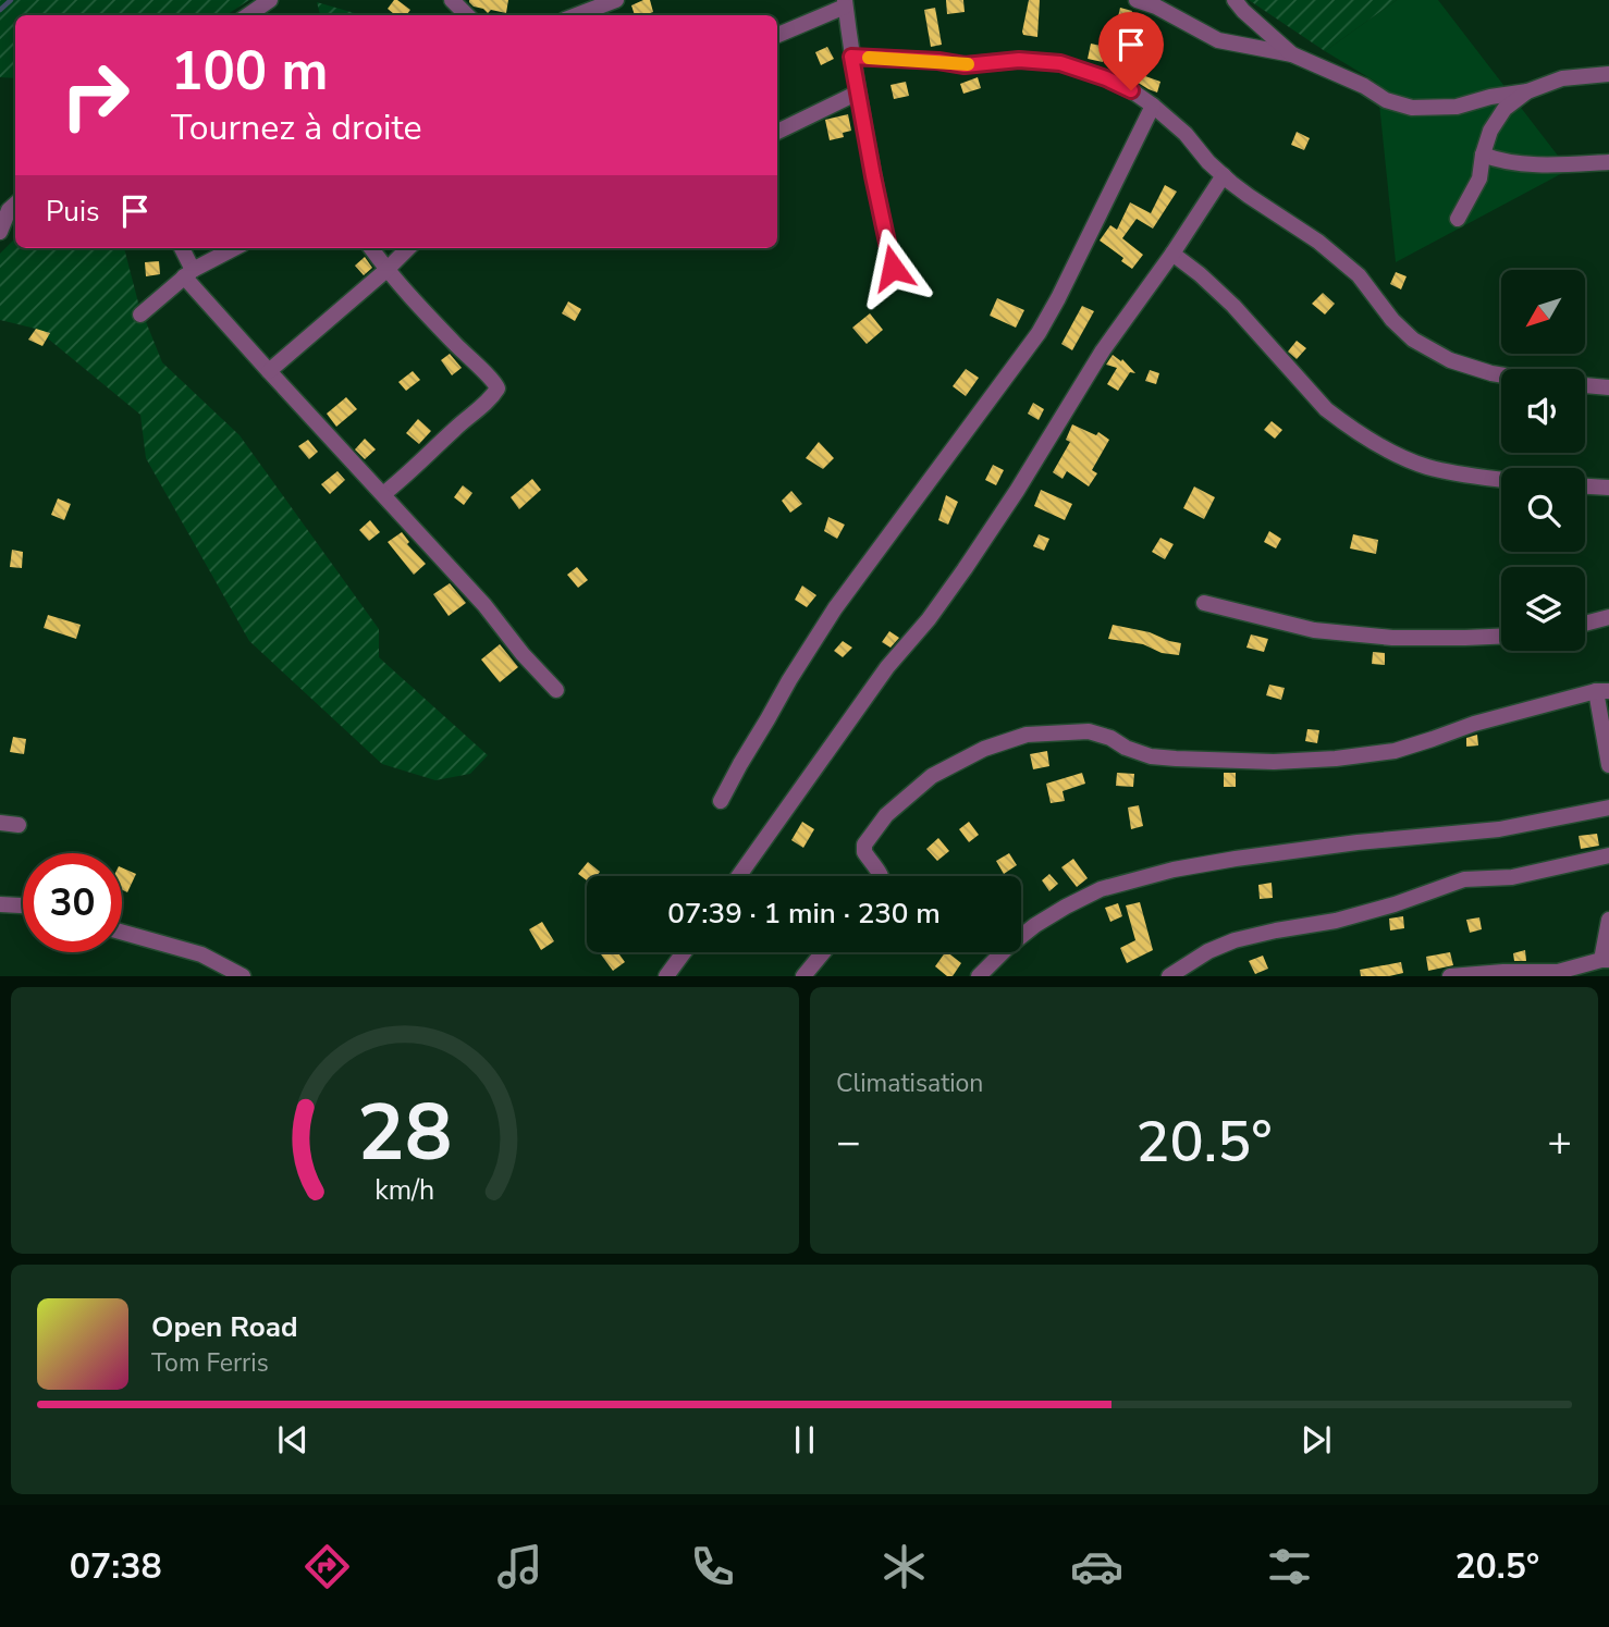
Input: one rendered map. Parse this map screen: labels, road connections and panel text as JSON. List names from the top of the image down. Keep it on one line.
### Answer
{"north":"bottom left","page":{"turn":["100 m","Tournez à droite"],"then":"Puis","limit":"30","trip":"07:39 · 1 min · 230 m","tile":"Climatisation","heat":["−","20.5°","+"],"song":["Open Road","Tom Ferris"],"tabs":["07:38","20.5°"],"gauge":["28","km/h"]}}
